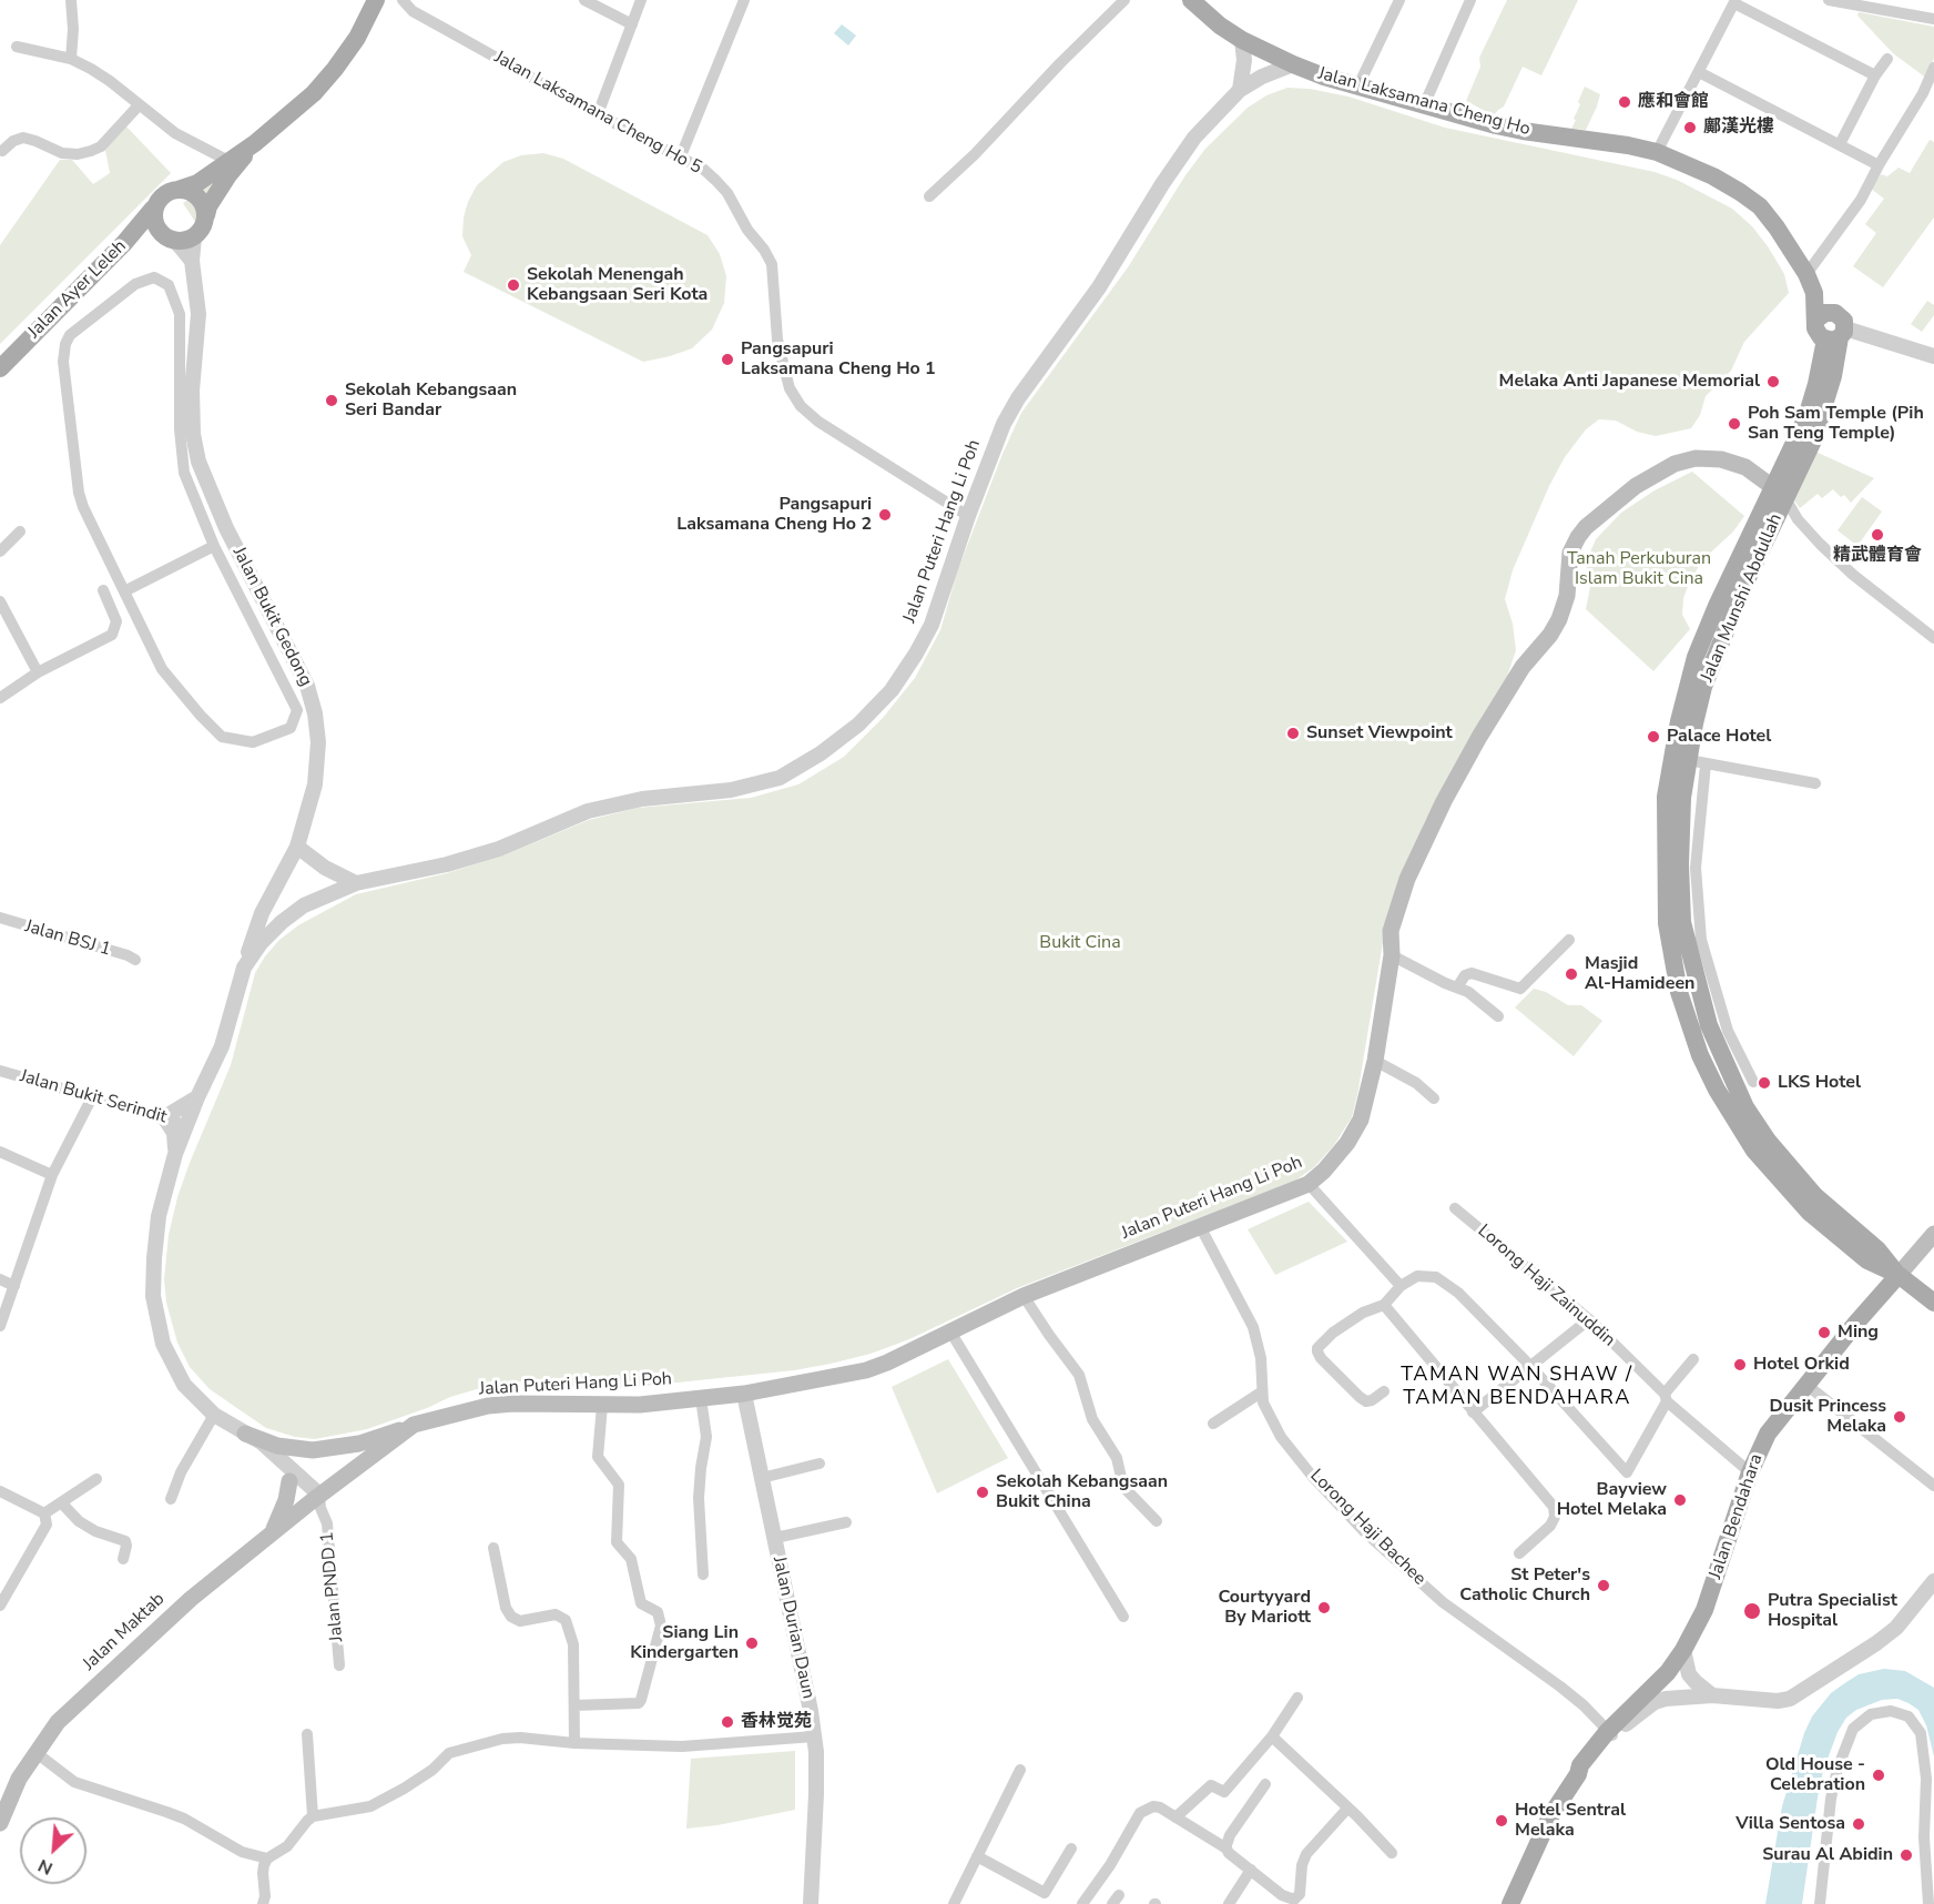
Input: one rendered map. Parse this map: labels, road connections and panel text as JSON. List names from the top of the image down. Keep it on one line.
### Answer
{"streets":{"main road":["Jalan Laksamana Cheng Ho","Jalan Ayer Leleh","Jalan Puteri Hang Li Poh","Jalan Munshi Abdullah","Jalan Bendahara","Jalan Maktab"],"street":["Jalan Laksamana Cheng Ho 5","Jalan Bukit Gedong","Jalan BSJ 1","Jalan Bukit Serindit","Lorong Haji Zainuddin","Lorong Haji Bachee","Jalan PNDD 1","Jalan Durian Daun"]},"crossings":[["Jalan Laksamana Cheng Ho","Jalan Puteri Hang Li Poh"],["Jalan Laksamana Cheng Ho","Jalan Munshi Abdullah"],["Jalan Laksamana Cheng Ho 5","Jalan Puteri Hang Li Poh"],["Jalan Ayer Leleh","Jalan Bukit Gedong"],["Jalan Puteri Hang Li Poh","Jalan Munshi Abdullah"],["Jalan Puteri Hang Li Poh","Jalan Bukit Gedong"],["Jalan Puteri Hang Li Poh","Jalan Bukit Serindit"],["Jalan Puteri Hang Li Poh","Lorong Haji Bachee"],["Jalan Puteri Hang Li Poh","Jalan PNDD 1"],["Jalan Puteri Hang Li Poh","Jalan Durian Daun"],["Jalan Puteri Hang Li Poh","Jalan Maktab"],["Jalan Munshi Abdullah","Jalan Bendahara"],["Lorong Haji Zainuddin","Jalan Bendahara"],["Jalan Bendahara","Lorong Haji Bachee"],["Jalan PNDD 1","Jalan Maktab"]],"districts":["TAMAN WAN SHAW / TAMAN BENDAHARA"],"parks":["Tanah Perkuburan Islam Bukit Cina","Bukit Cina"],"places":["應和會館","鄺漢光樓","Sekolah Menengah Kebangsaan Seri Kota","Pangsapuri Laksamana Cheng Ho 1","Melaka Anti Japanese Memorial","Sekolah Kebangsaan Seri Bandar","Poh Sam Temple (Pih San Teng Temple)","Pangsapuri Laksamana Cheng Ho 2","精武體育會","Sunset Viewpoint","Palace Hotel","Masjid Al-Hamideen","LKS Hotel","Ming","Hotel Orkid","Dusit Princess Melaka","Sekolah Kebangsaan Bukit China","Bayview Hotel Melaka","St Peter's Catholic Church","Courtyyard By Mariott","Putra Specialist Hospital","Siang Lin Kindergarten","香林觉苑","Old House - Celebration","Hotel Sentral Melaka","Villa Sentosa","Surau Al Abidin"],"north":"bottom left"}
